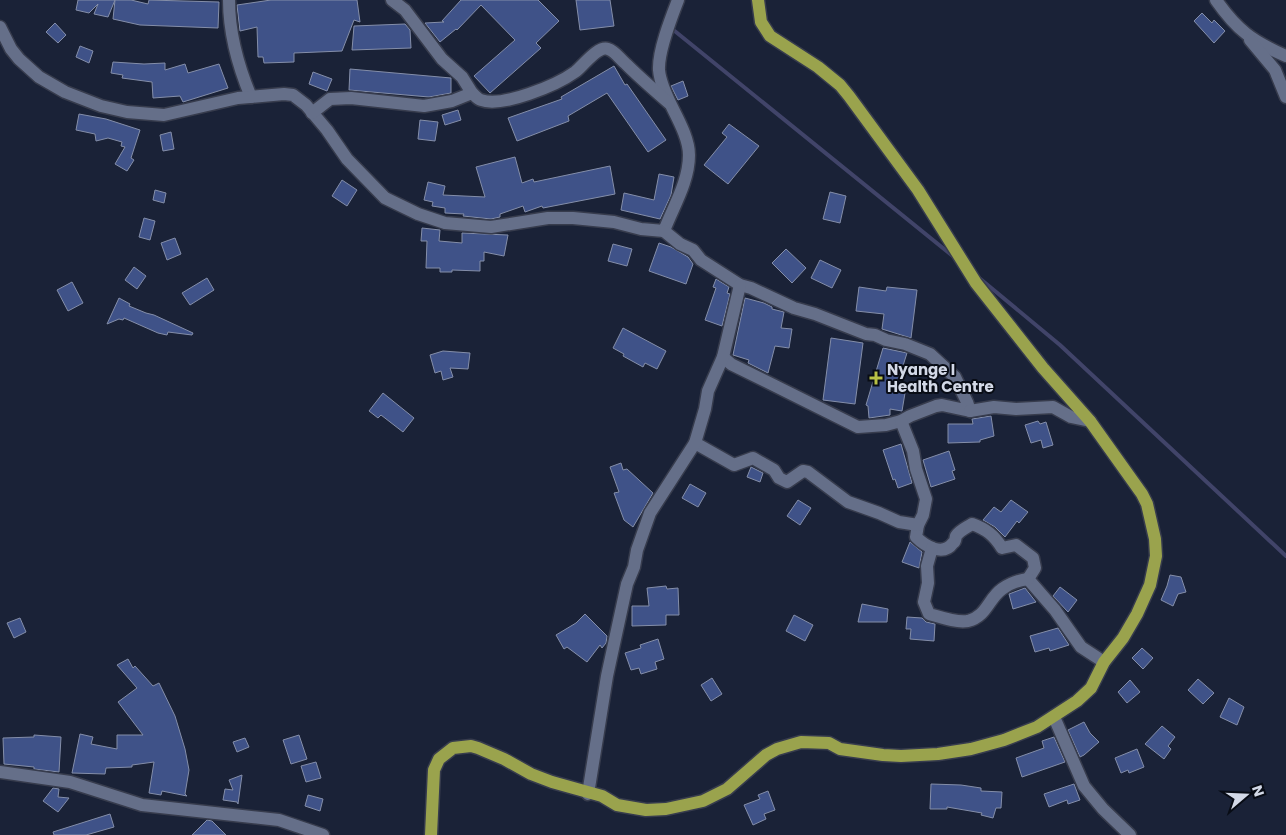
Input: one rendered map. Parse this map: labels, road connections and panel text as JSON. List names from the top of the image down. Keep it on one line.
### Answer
{"places":{"health":["Nyange I Health Centre"]},"north":"right"}
